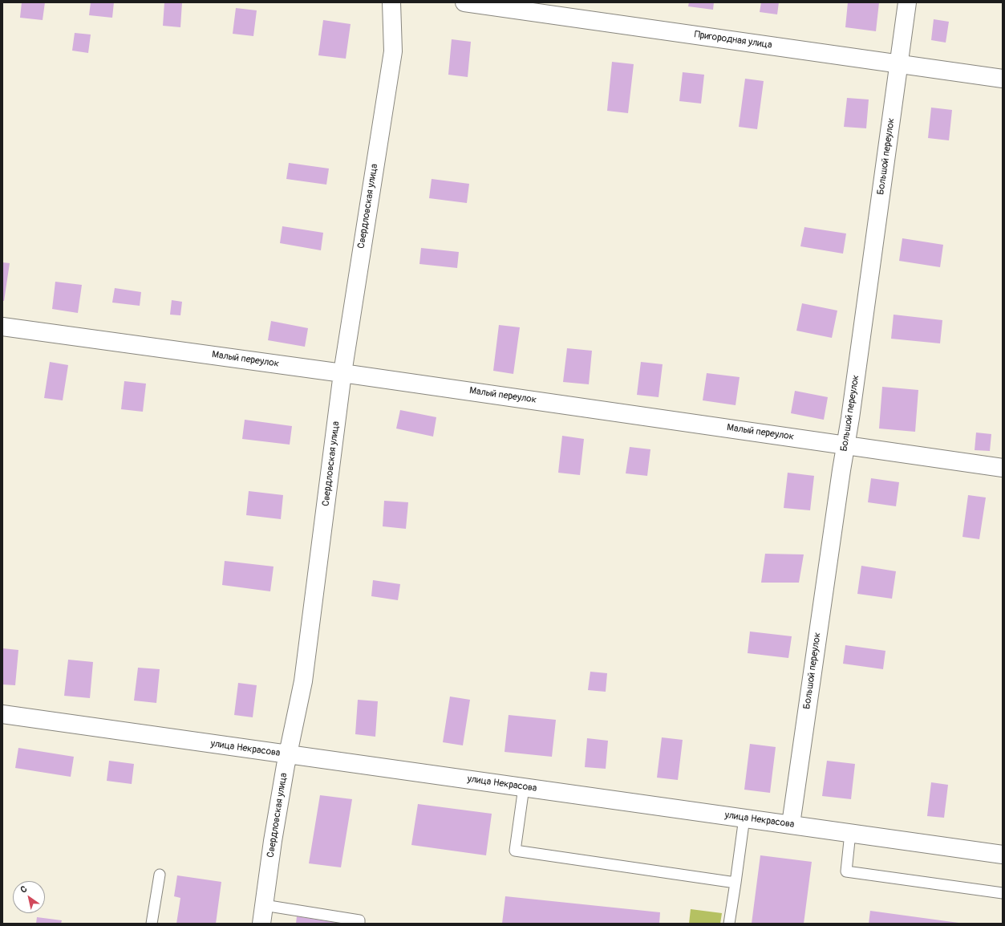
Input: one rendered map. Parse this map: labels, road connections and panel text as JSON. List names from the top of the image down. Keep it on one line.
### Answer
{"streets":{"street":["Пригородная улица","Большой переулок","Свердловская улица","Малый переулок","улица Некрасова"]},"crossings":[["Пригородная улица","Большой переулок"],["Большой переулок","Малый переулок"],["Большой переулок","улица Некрасова"],["Свердловская улица","Малый переулок"],["Свердловская улица","улица Некрасова"]],"north":"top left"}
